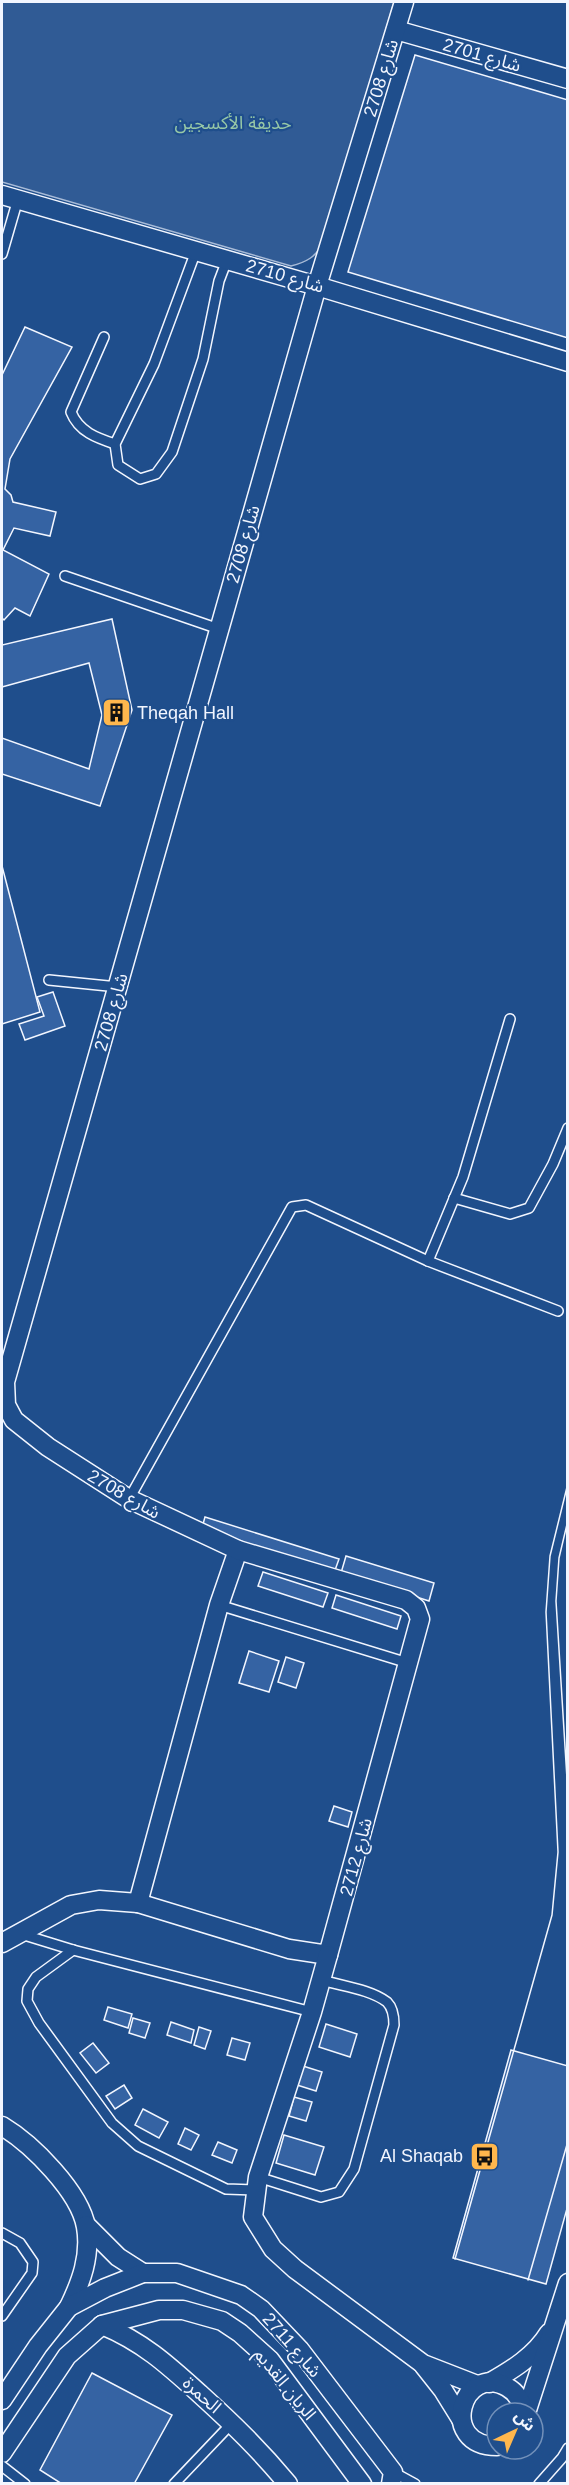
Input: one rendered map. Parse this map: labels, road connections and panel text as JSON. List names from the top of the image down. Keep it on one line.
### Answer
{"streets":{"street":["شارع 2701","شارع 2708","شارع 2710","شارع 2712","شارع 2711","الريان القديم","الحمرة"]},"crossings":[["شارع 2701","شارع 2708"],["شارع 2708","شارع 2710"],["شارع 2708","شارع 2712"],["الريان القديم","الحمرة"]],"parks":["حديقة الأكسجين"],"places":{"building":["Theqah Hall"],"bus stop":["Al Shaqab"]},"north":"top right"}
